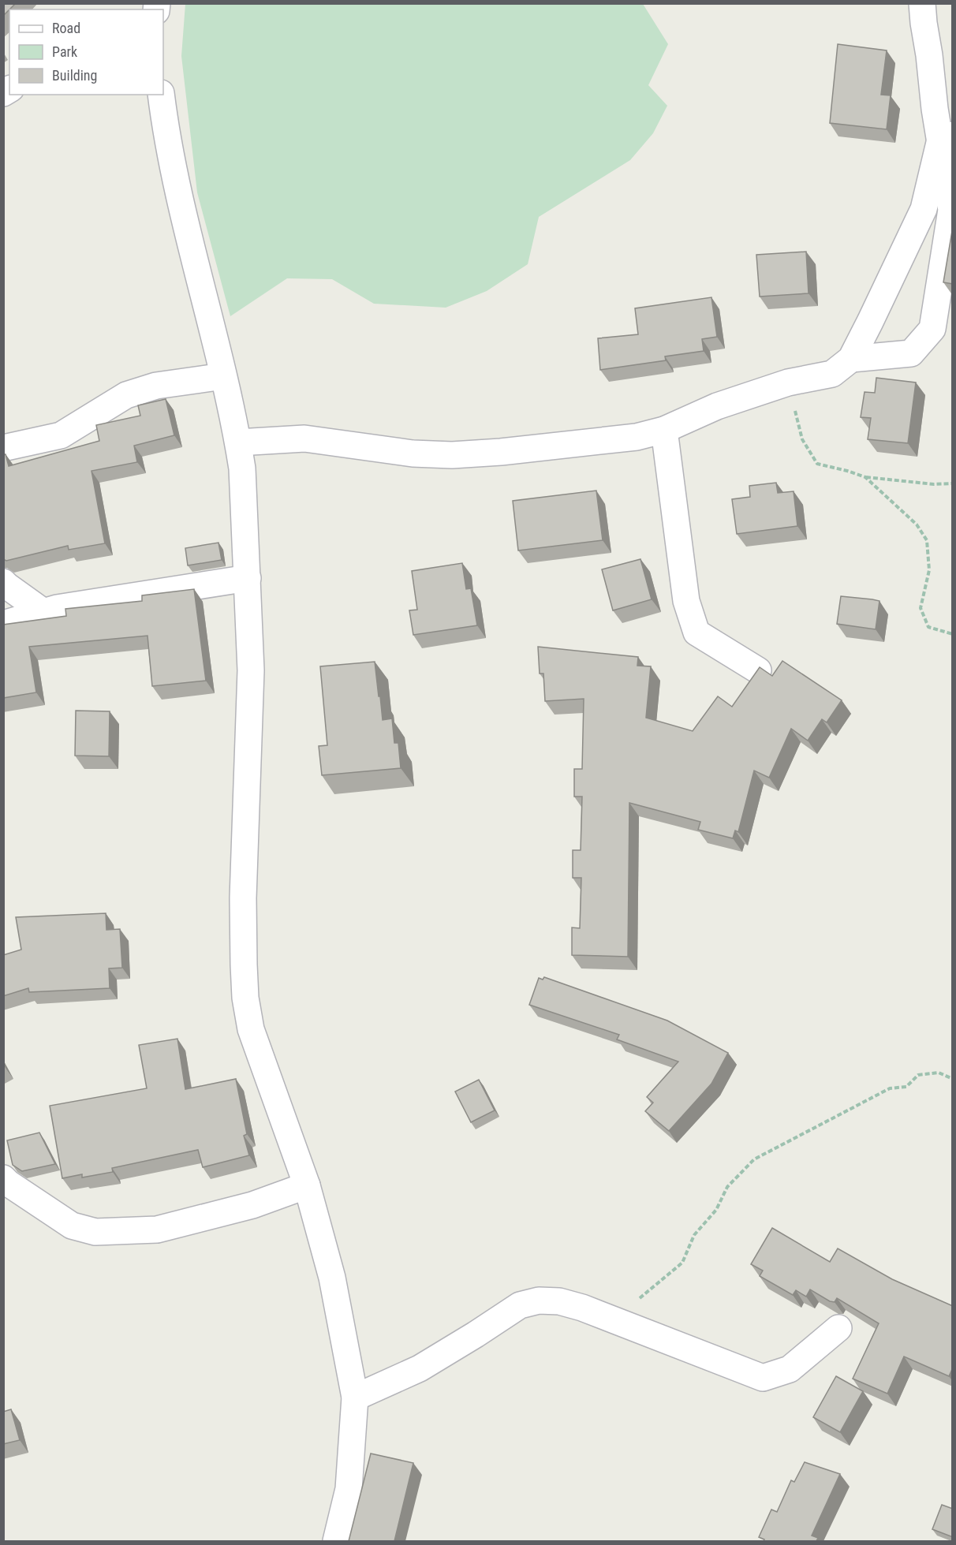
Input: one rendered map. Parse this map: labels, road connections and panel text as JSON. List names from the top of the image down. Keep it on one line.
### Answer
{"legend":["Road","Park","Building"]}
